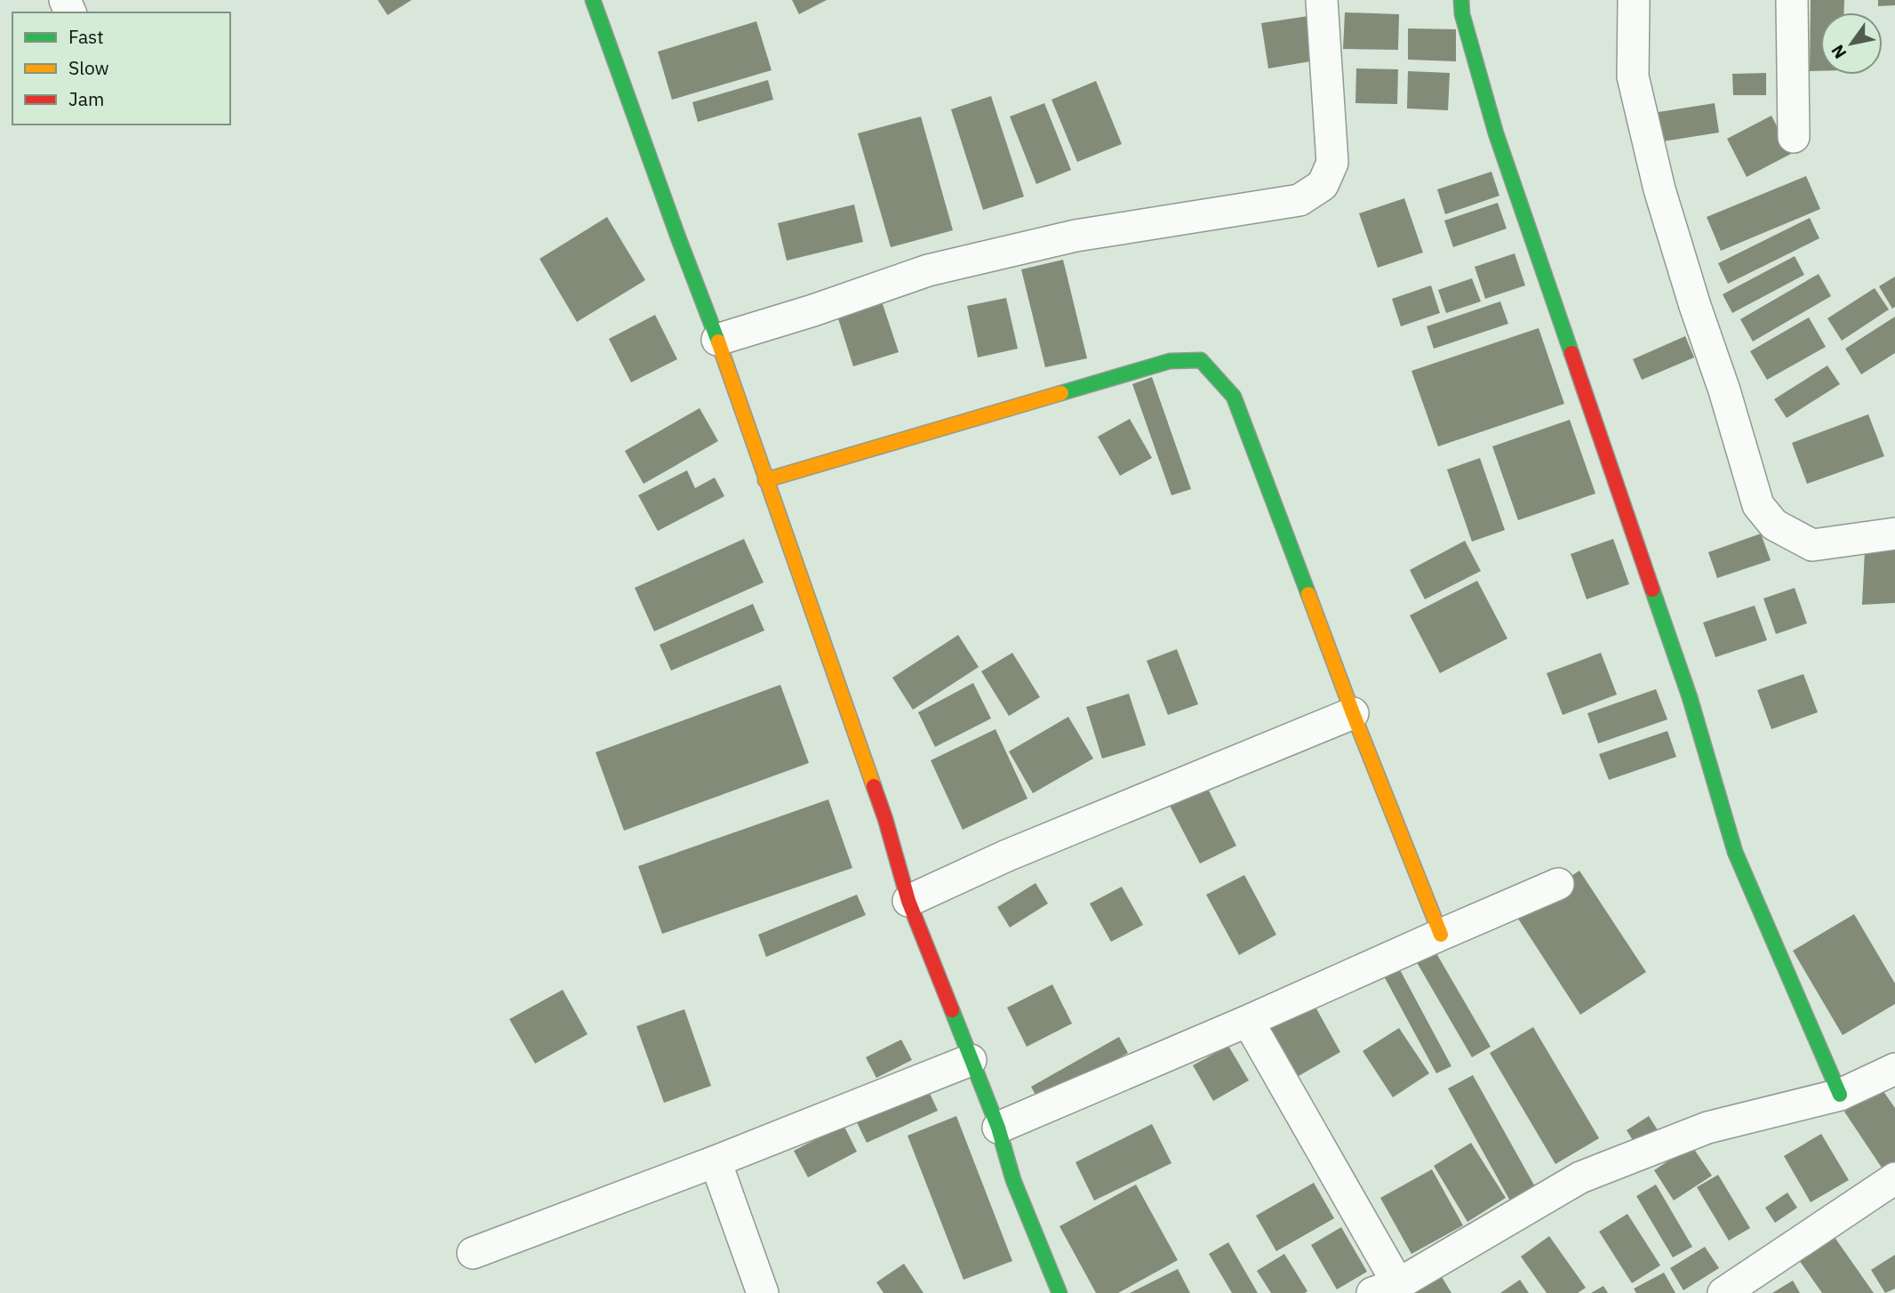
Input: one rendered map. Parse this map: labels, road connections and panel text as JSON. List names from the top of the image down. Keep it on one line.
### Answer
{"legend":["Fast","Slow","Jam"],"north":"bottom left"}
